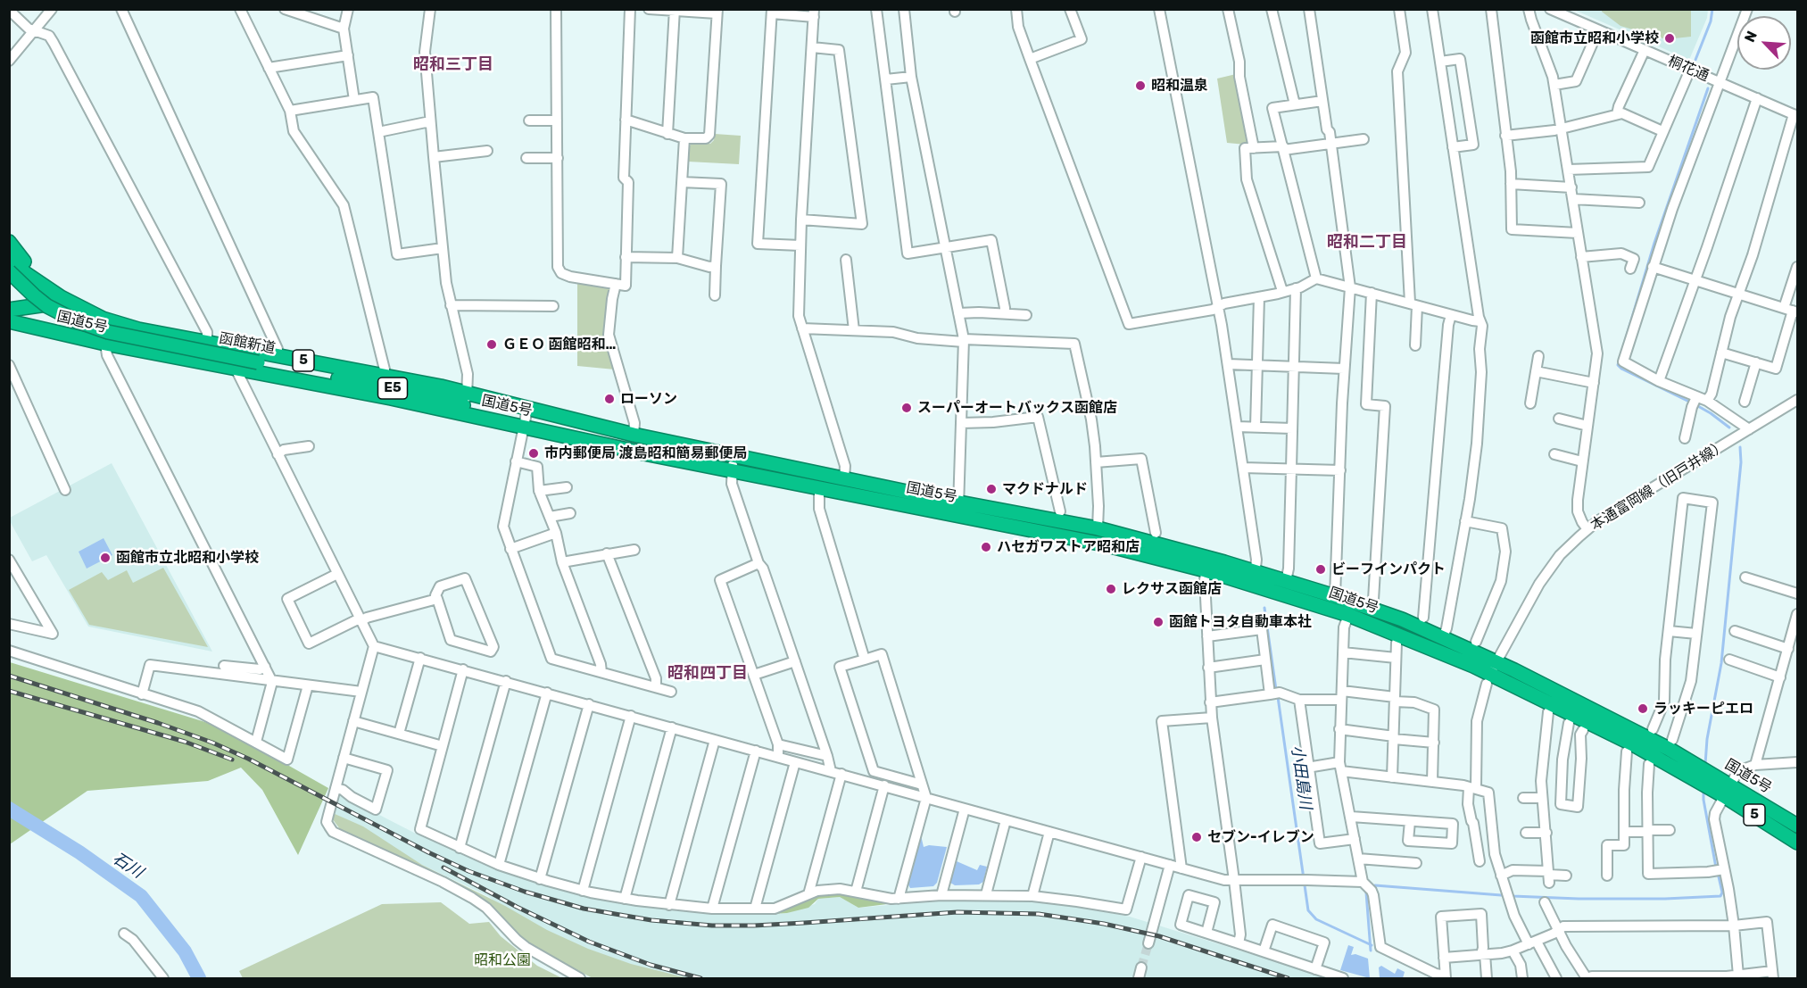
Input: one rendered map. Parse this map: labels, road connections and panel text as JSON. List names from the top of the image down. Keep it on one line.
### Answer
{"streets":{"highway":["国道5号","函館新道","5","E5"],"street":["桐花通","本通富岡線（旧戸井線）"]},"crossings":[["国道5号","函館新道"],["国道5号","5"],["国道5号","本通富岡線（旧戸井線）"]],"districts":["昭和三丁目","昭和二丁目","昭和四丁目"],"water":["小田島川","石川"],"parks":["昭和公園"],"places":["函館市立昭和小学校","昭和温泉","ＧＥＯ 函館昭和…","ローソン","スーパーオートバックス函館店","市内郵便局 渡島昭和簡易郵便局","マクドナルド","ハセガワストア昭和店","函館市立北昭和小学校","ビーフインパクト","レクサス函館店","函館トヨタ自動車本社","ラッキーピエロ","セブン-イレブン"],"north":"top left"}
